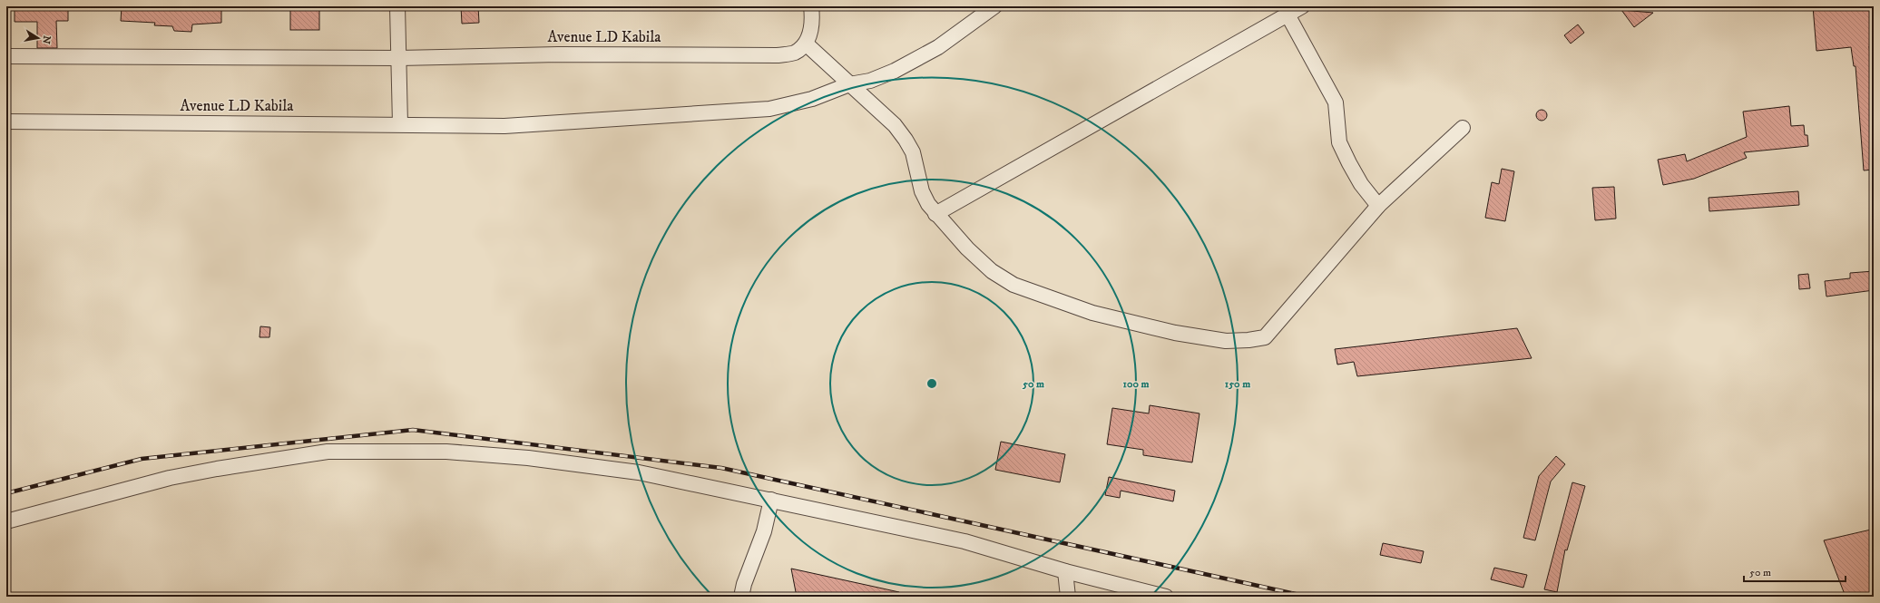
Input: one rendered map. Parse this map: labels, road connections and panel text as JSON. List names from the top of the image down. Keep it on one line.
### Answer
{"streets":{"street":["Avenue LD Kabila"]},"scale_bar":"50 m","north":"right","rings":["50 m","100 m","150 m"]}
